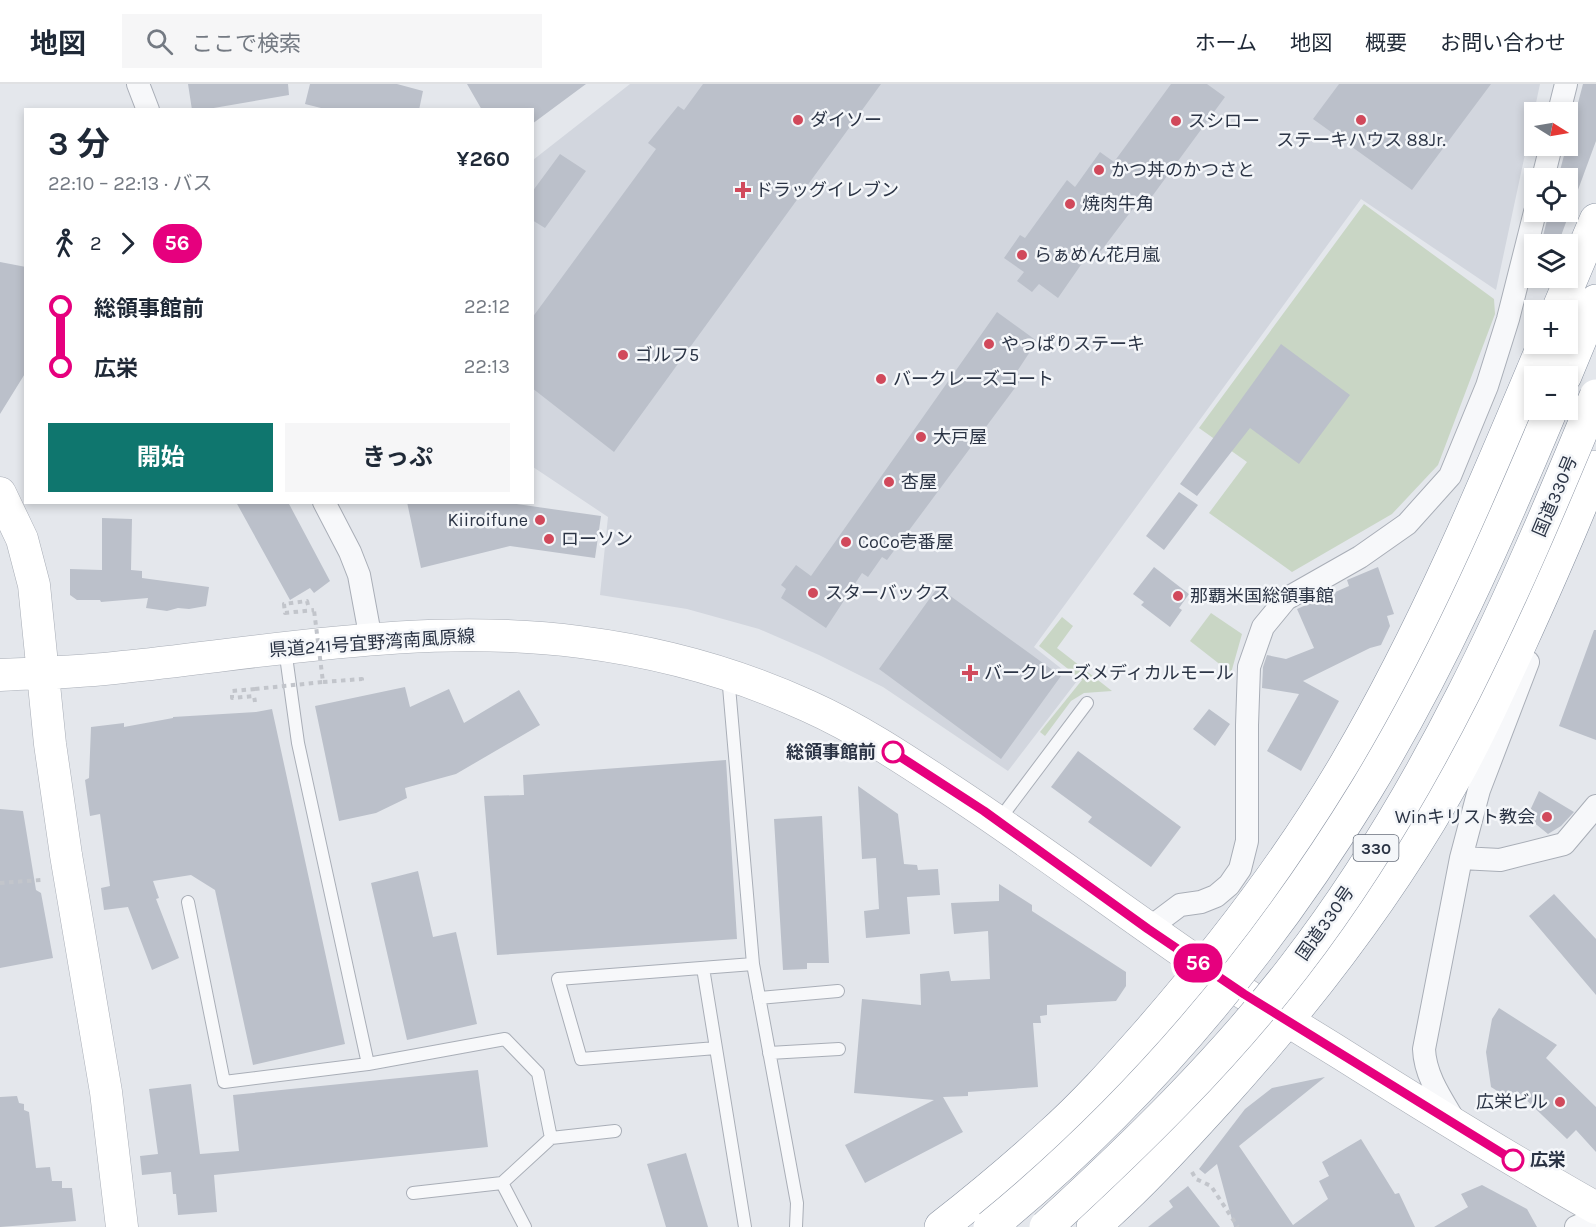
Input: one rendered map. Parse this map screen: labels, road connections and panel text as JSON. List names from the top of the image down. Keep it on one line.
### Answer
{"streets":{"highway":["国道330号","330"],"main road":["県道241号宜野湾南風原線"]},"places":{"other":["ダイソー","ステーキハウス 88Jr.","スシロー","かつ丼のかつさと","焼肉牛角","らぁめん花月嵐","やっぱりステーキ","ゴルフ5","バークレーズコート","大戸屋","杏屋","Kiiroifune","ローソン","CoCo壱番屋","スターバックス","那覇米国総領事館","総領事館前","Winキリスト教会","広栄ビル","広栄"],"health":["ドラッグイレブン","バークレーズメディカルモール"]},"lines":["bus line 56"],"north":"right","page":{"header":"地図","search":"ここで検索","nav":["ホーム","地図","概要","お問い合わせ"],"on_map":"56","map_buttons":["+","−"],"heading":["3 分","22:10 – 22:13 · バス","¥260"],"legs":["2","56"],"list":[{"name":"総領事館前","value":"22:12"},{"name":"広栄","value":"22:13"}],"buttons":["開始","きっぷ"]}}
